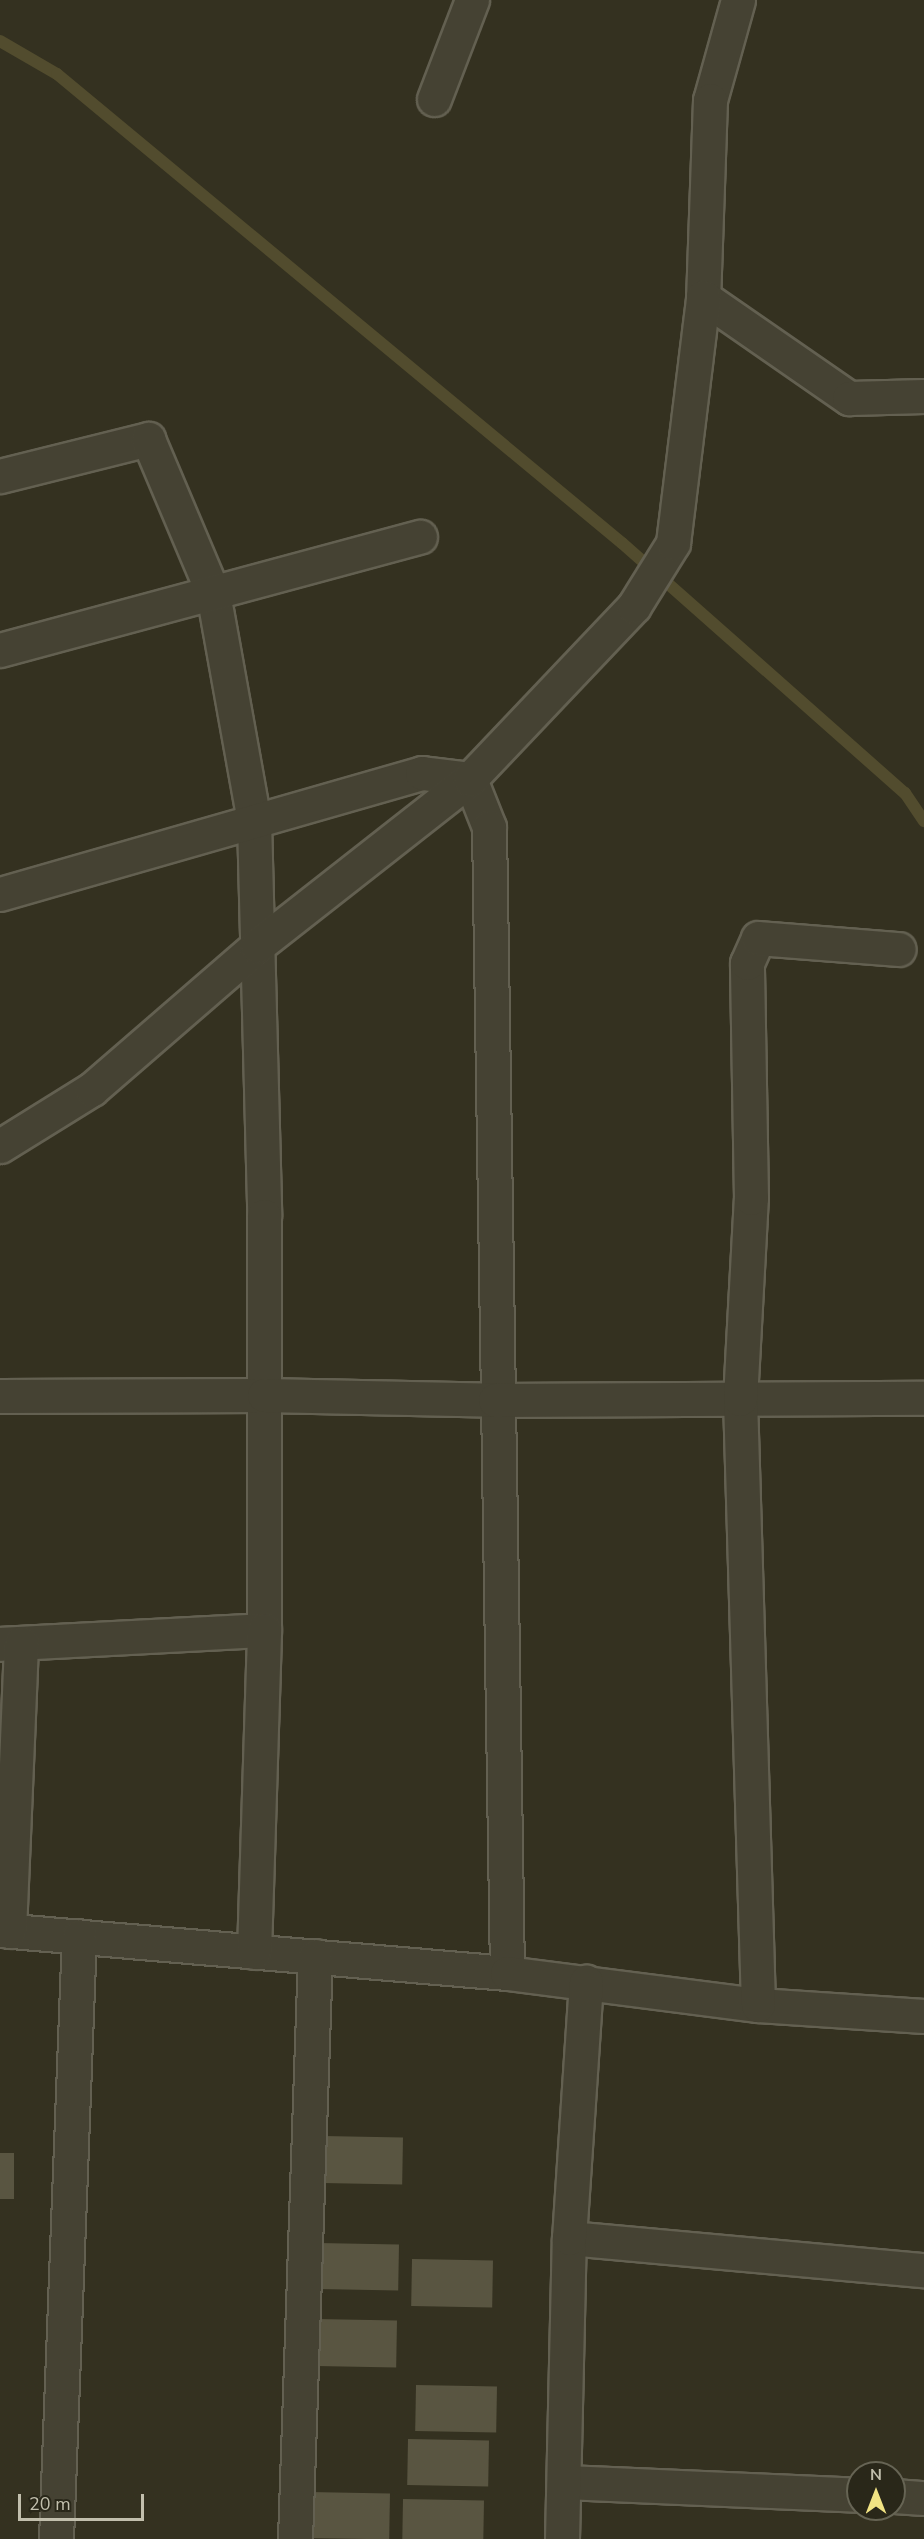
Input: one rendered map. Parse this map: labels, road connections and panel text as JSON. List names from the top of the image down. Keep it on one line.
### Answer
{"scale_bar":"20 m","north":"top"}
